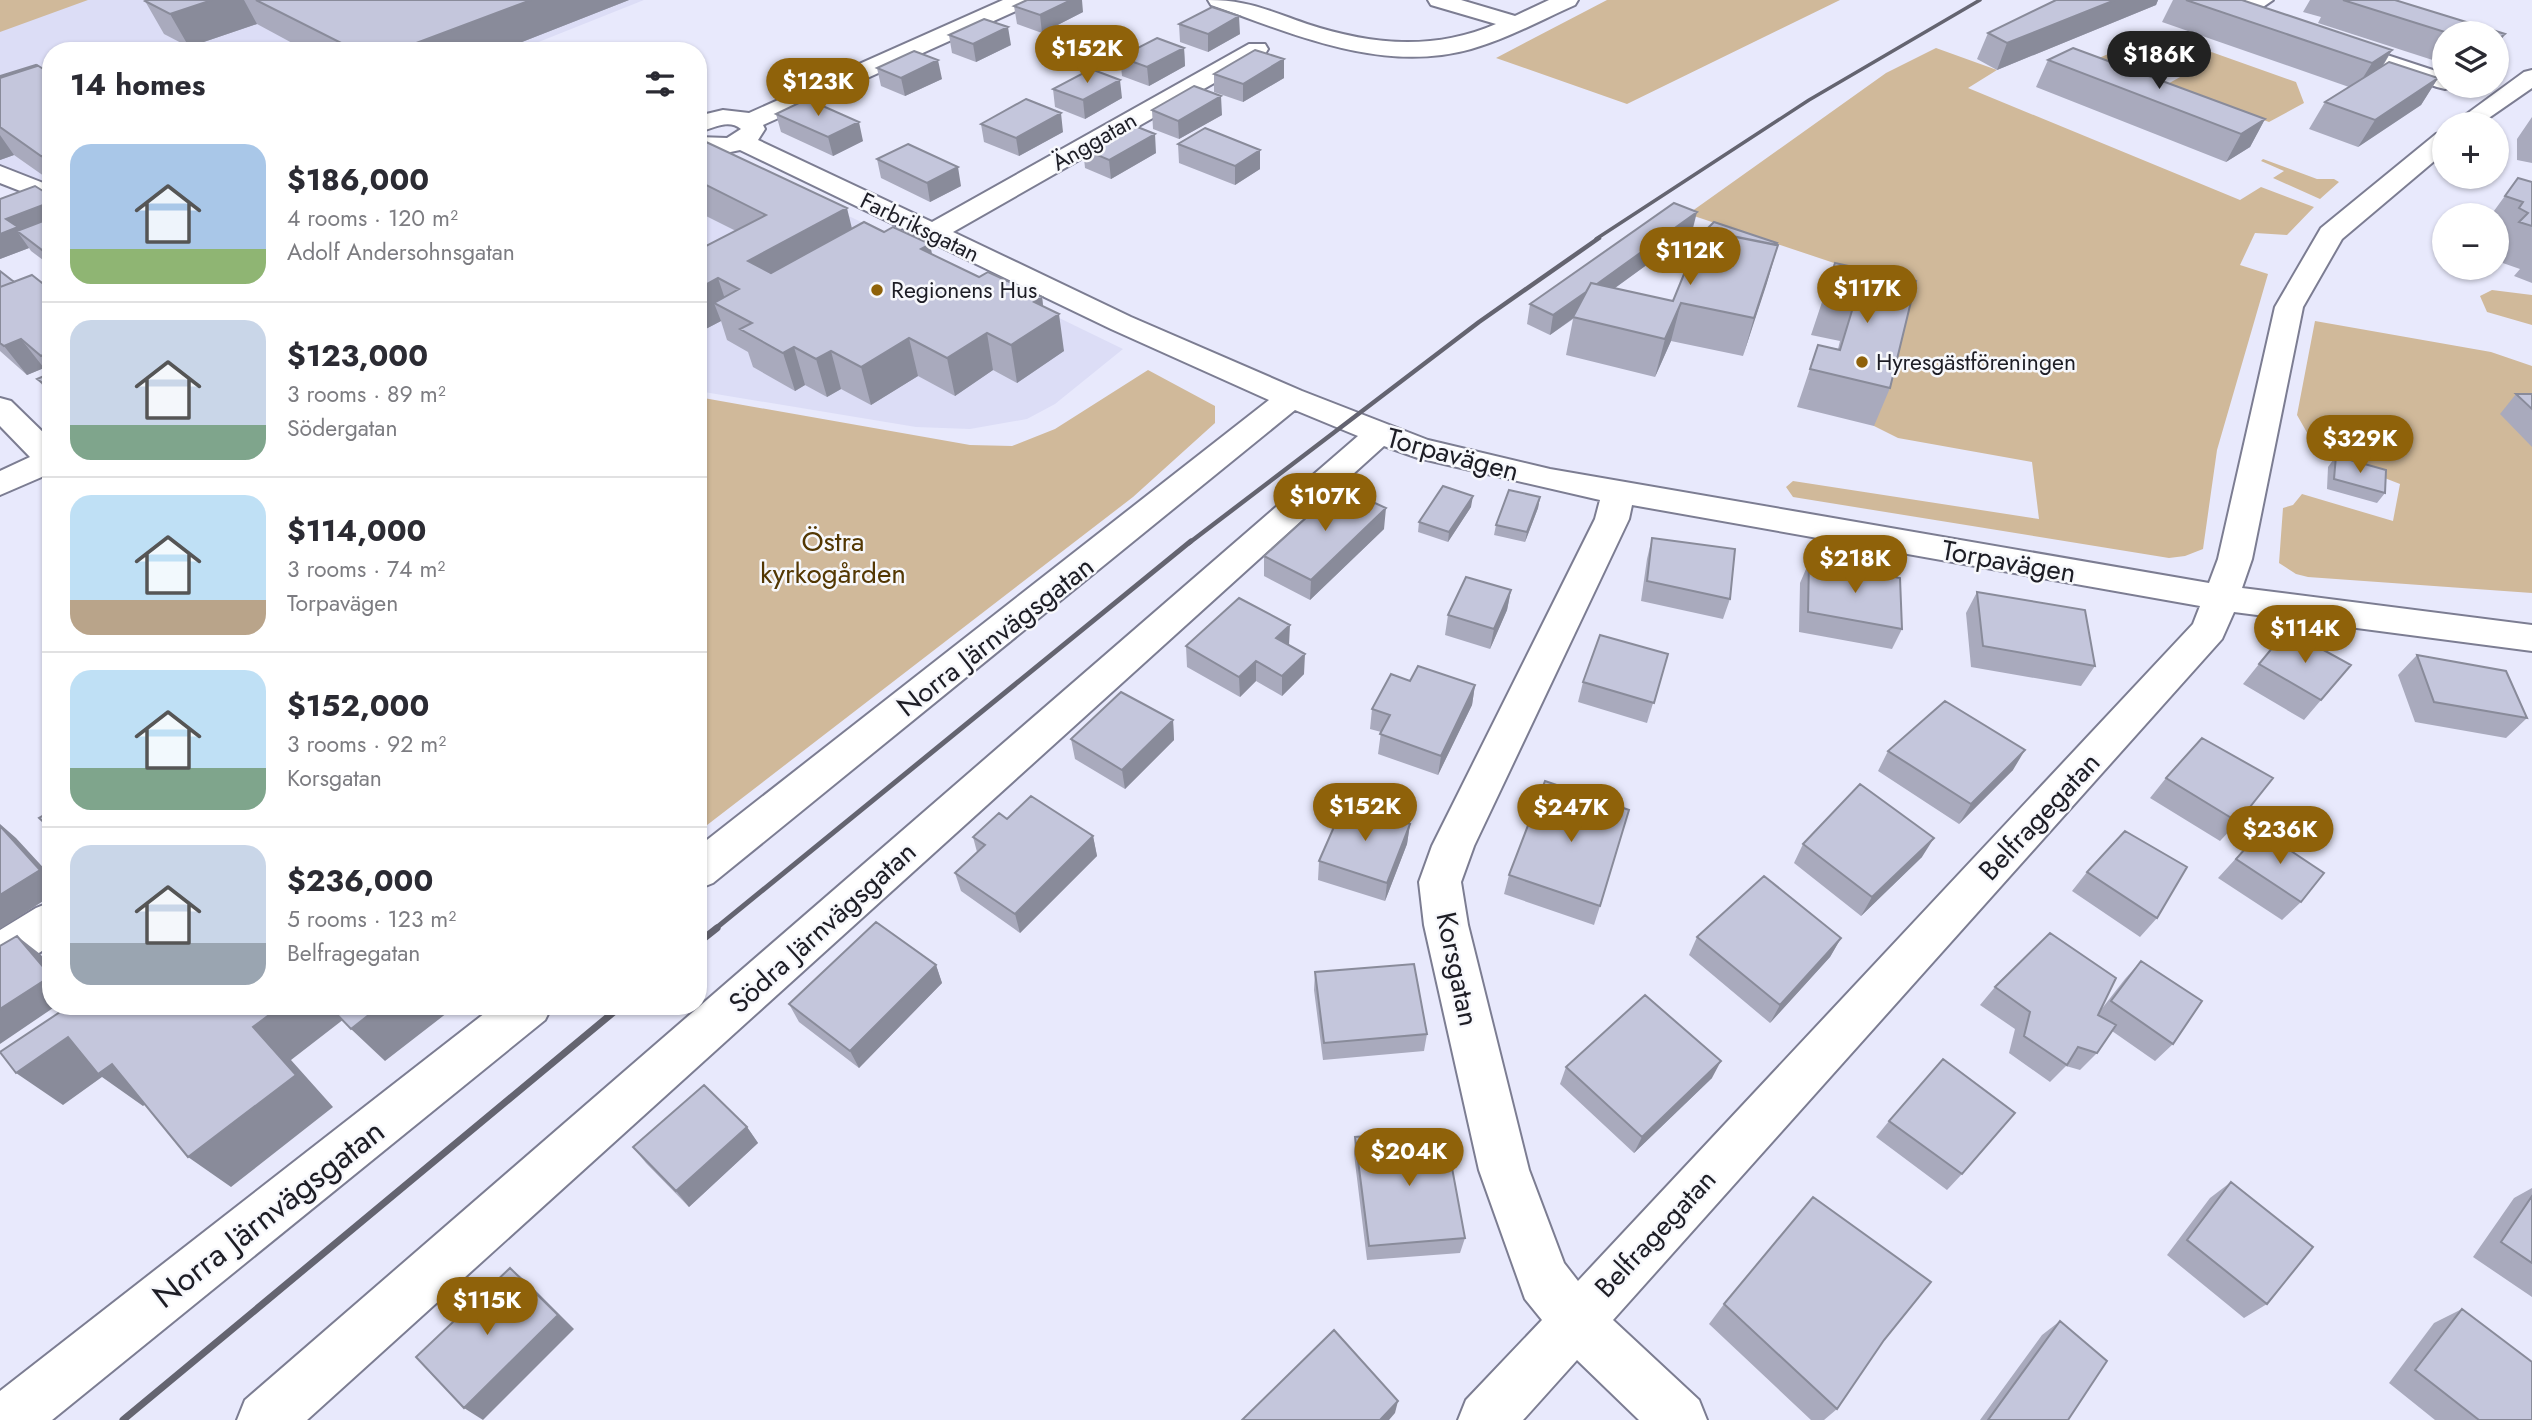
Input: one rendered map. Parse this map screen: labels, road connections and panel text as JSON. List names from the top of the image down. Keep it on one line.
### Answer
{"streets":{"street":["Änggatan","Farbriksgatan","Torpavägen","Norra Järnvägsgatan","Belfragegatan","Södra Järnvägsgatan","Korsgatan"]},"crossings":[["Änggatan","Farbriksgatan"],["Farbriksgatan","Torpavägen"],["Farbriksgatan","Norra Järnvägsgatan"],["Torpavägen","Norra Järnvägsgatan"],["Torpavägen","Belfragegatan"],["Torpavägen","Södra Järnvägsgatan"],["Torpavägen","Korsgatan"],["Belfragegatan","Korsgatan"]],"parks":["Östra kyrkogården"],"places":["Regionens Hus","Hyresgästföreningen"],"page":{"map_buttons":["+","−"],"price":["$152K","$186K","$123K","$112K","$117K","$329K","$107K","$218K","$114K","$152K","$247K","$236K","$204K","$115K"],"heading":"14 homes","list":[{"name":"$186,000","note":"4 rooms · 120 m² · Adolf Andersohnsgatan"},{"name":"$123,000","note":"3 rooms · 89 m² · Södergatan"},{"name":"$114,000","note":"3 rooms · 74 m² · Torpavägen"},{"name":"$152,000","note":"3 rooms · 92 m² · Korsgatan"},{"name":"$236,000","note":"5 rooms · 123 m² · Belfragegatan"}]}}
